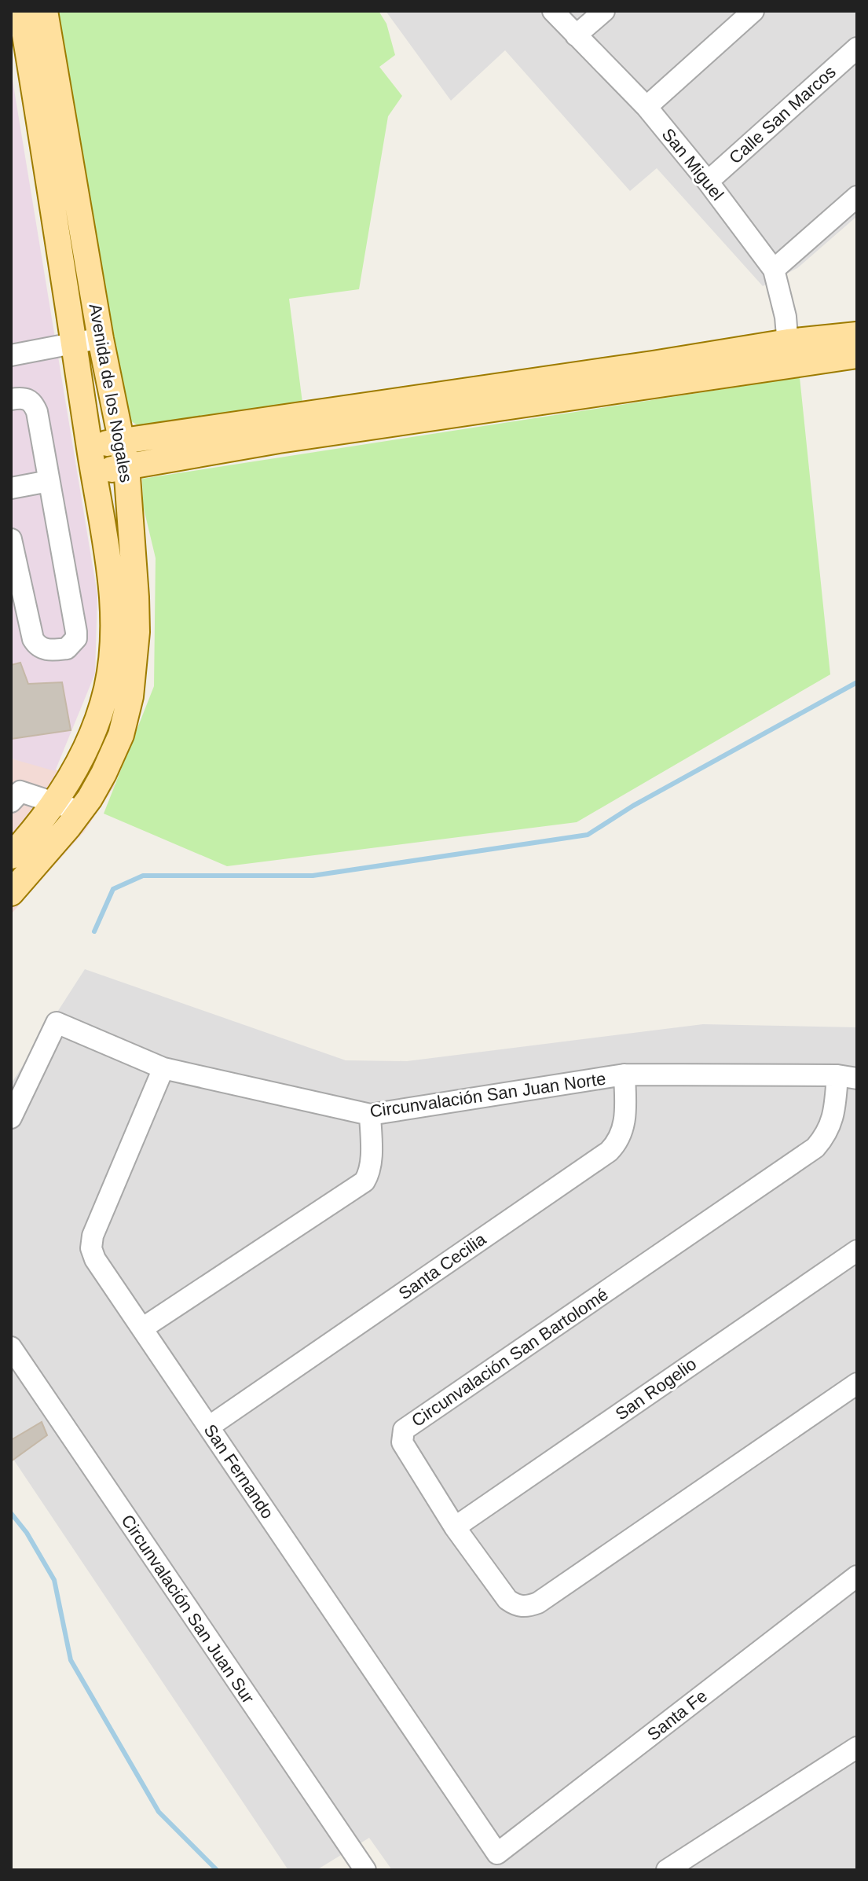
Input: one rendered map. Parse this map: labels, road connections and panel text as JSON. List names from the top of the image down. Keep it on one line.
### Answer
{"streets":{"main road":["Avenida de los Nogales"],"street":["Calle San Marcos","San Miguel","Circunvalación San Juan Norte","Santa Cecilia","Circunvalación San Bartolomé","San Rogelio","San Fernando","Circunvalación San Juan Sur","Santa Fe"]},"crossings":[["Calle San Marcos","San Miguel"],["Circunvalación San Juan Norte","Santa Cecilia"],["Circunvalación San Juan Norte","Circunvalación San Bartolomé"],["Circunvalación San Juan Norte","San Fernando"],["Santa Cecilia","San Fernando"],["Circunvalación San Bartolomé","San Rogelio"],["San Fernando","Santa Fe"]]}
